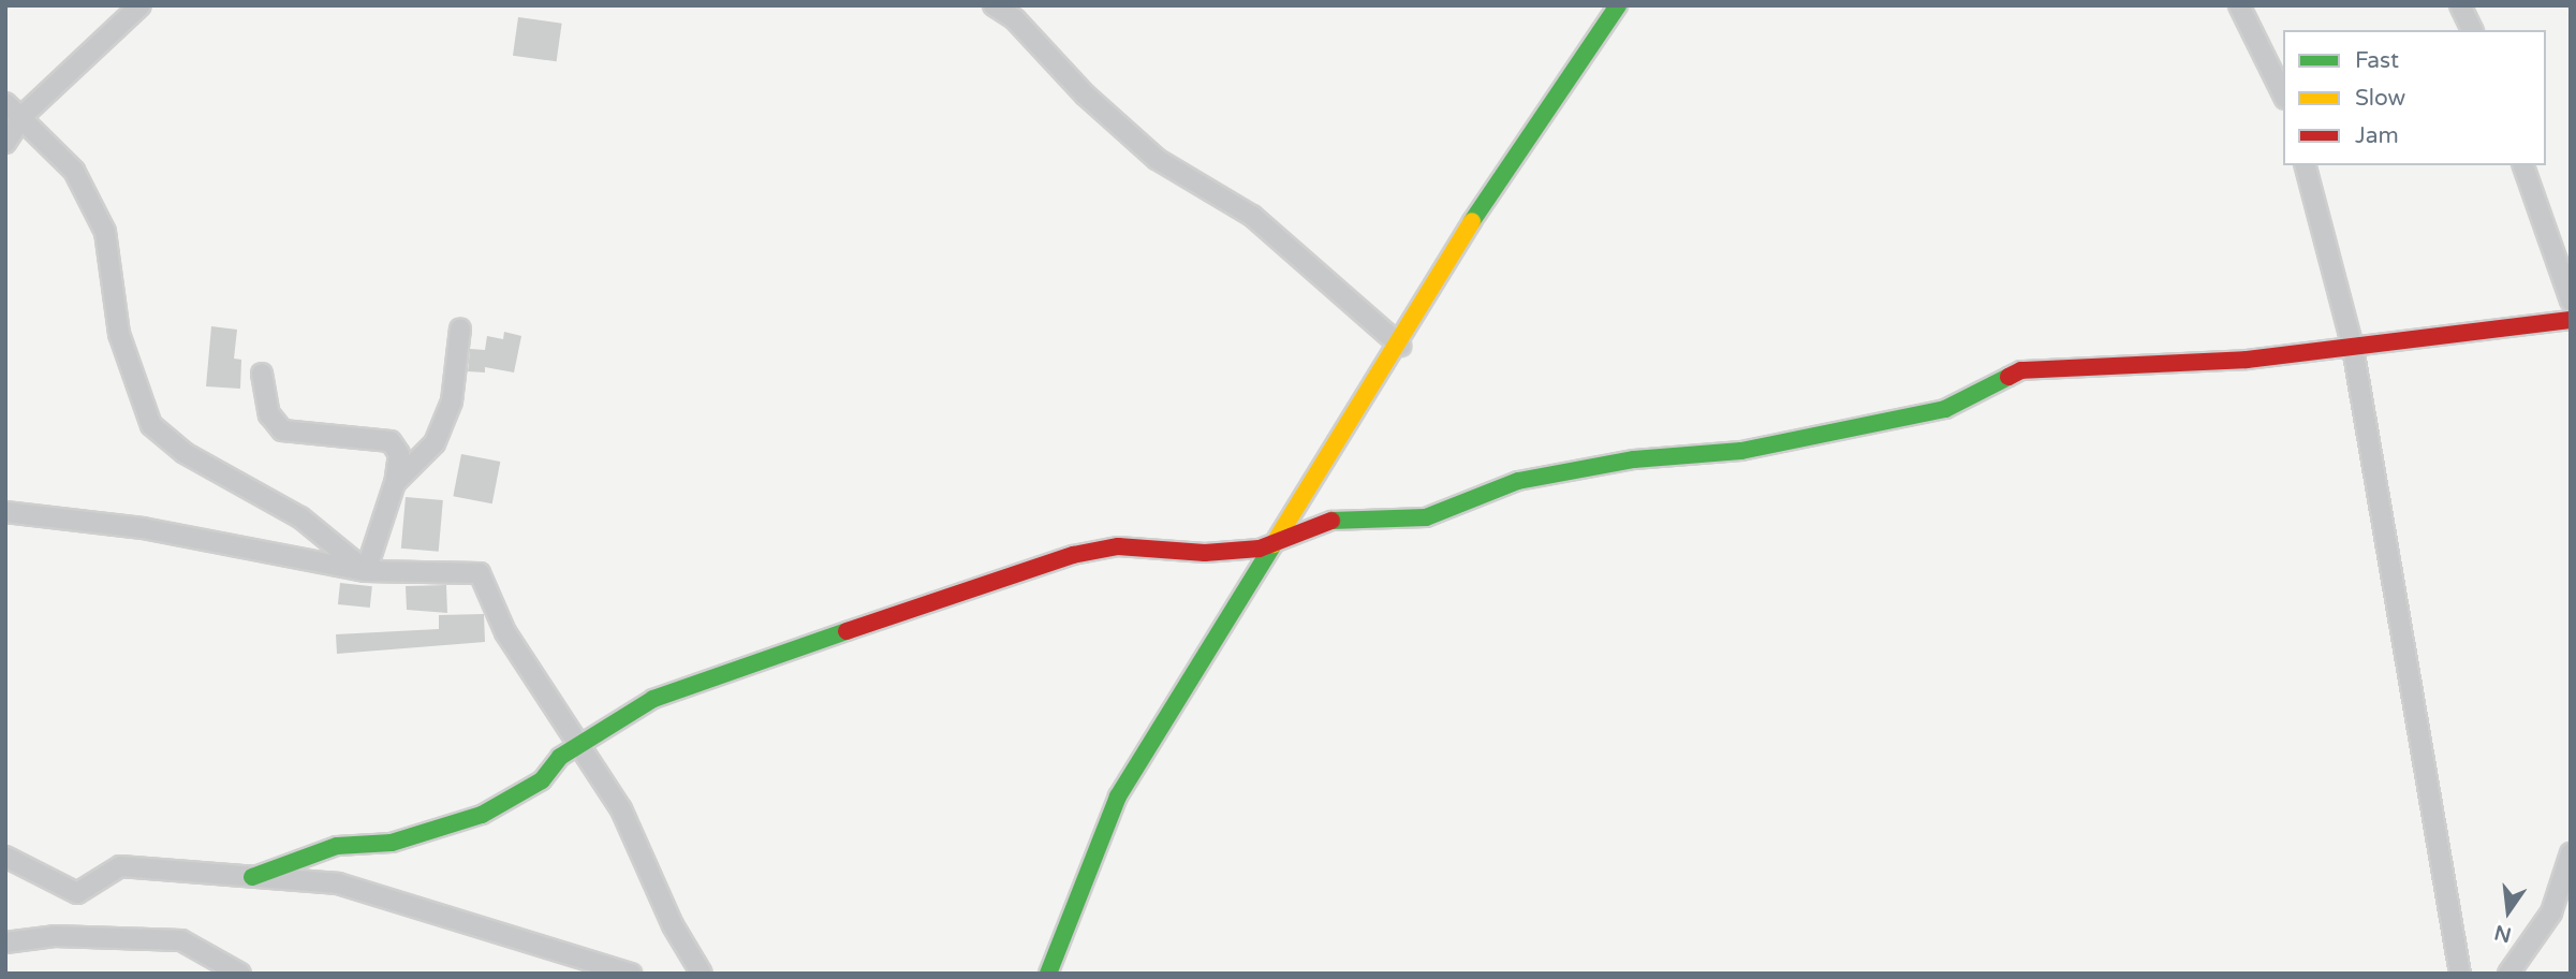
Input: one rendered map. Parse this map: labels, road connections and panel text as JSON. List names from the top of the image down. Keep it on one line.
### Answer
{"legend":["Fast","Slow","Jam"],"north":"bottom"}
